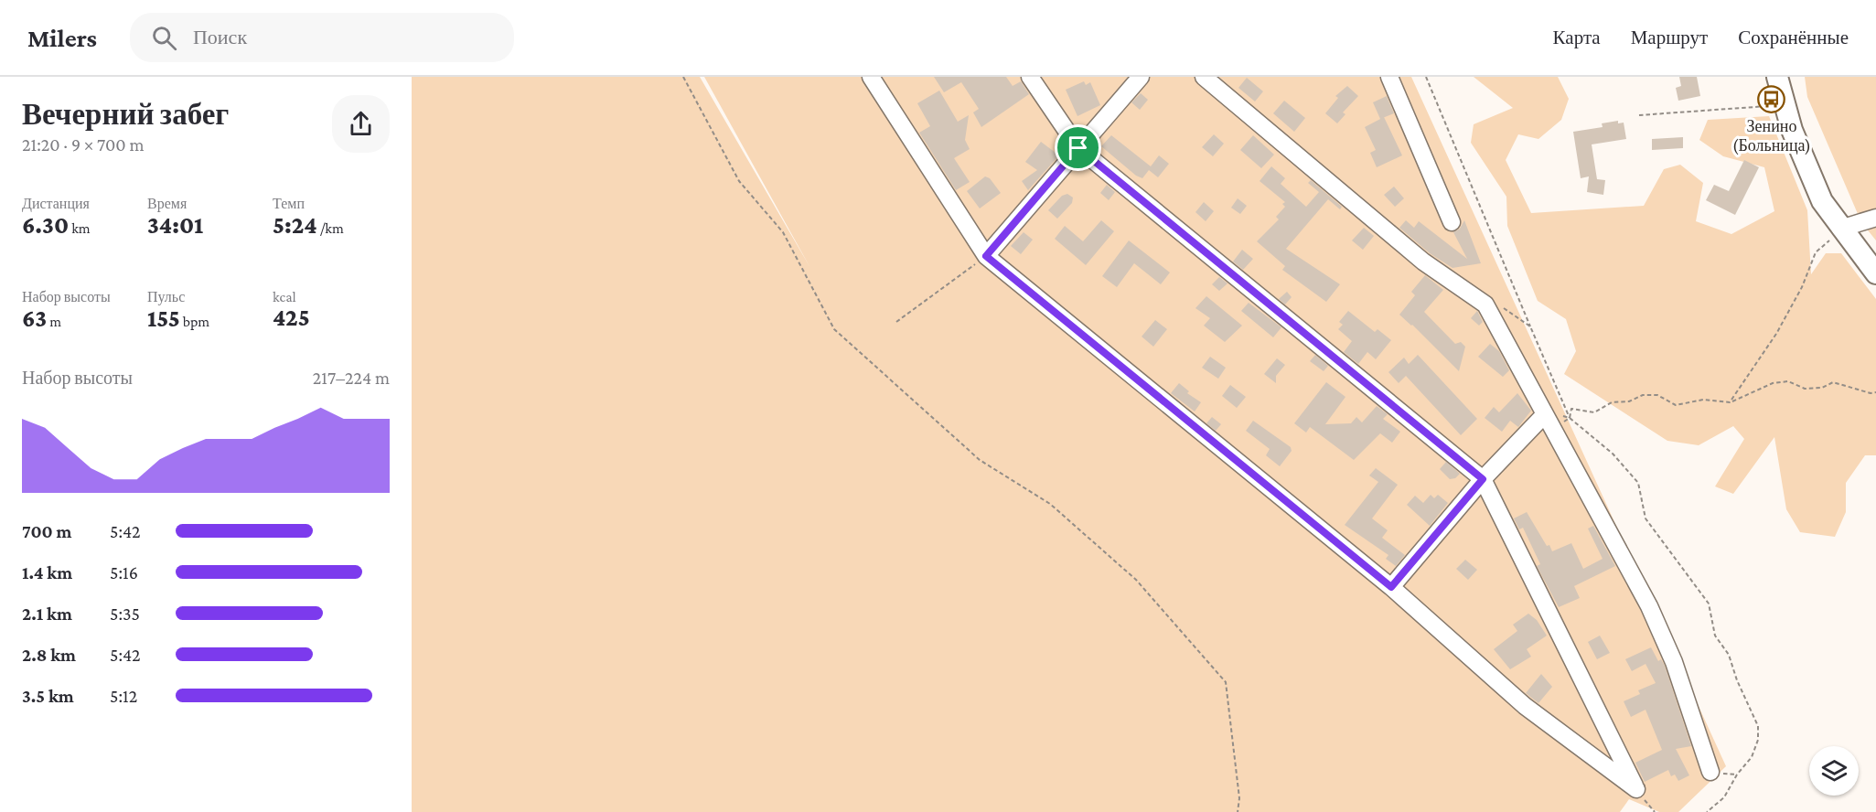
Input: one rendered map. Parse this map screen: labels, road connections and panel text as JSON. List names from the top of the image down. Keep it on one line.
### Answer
{"places":{"bus stop":["Зенино (Больница)"]},"page":{"header":"Milers","search":"Поиск","nav":["Карта","Маршрут","Сохранённые"],"heading":["Вечерний забег","21:20 · 9 × 700 m"],"stats":[["Дистанция","6.30 km"],["Время","34:01"],["Темп","5:24 /km"],["Набор высоты","63 m"],["Пульс","155 bpm"],["kcal","425"]],"chart":["Набор высоты","217–224 m"],"list":[{"name":"700 m","note":"5:42"},{"name":"1.4 km","note":"5:16"},{"name":"2.1 km","note":"5:35"},{"name":"2.8 km","note":"5:42"},{"name":"3.5 km","note":"5:12"}]}}
